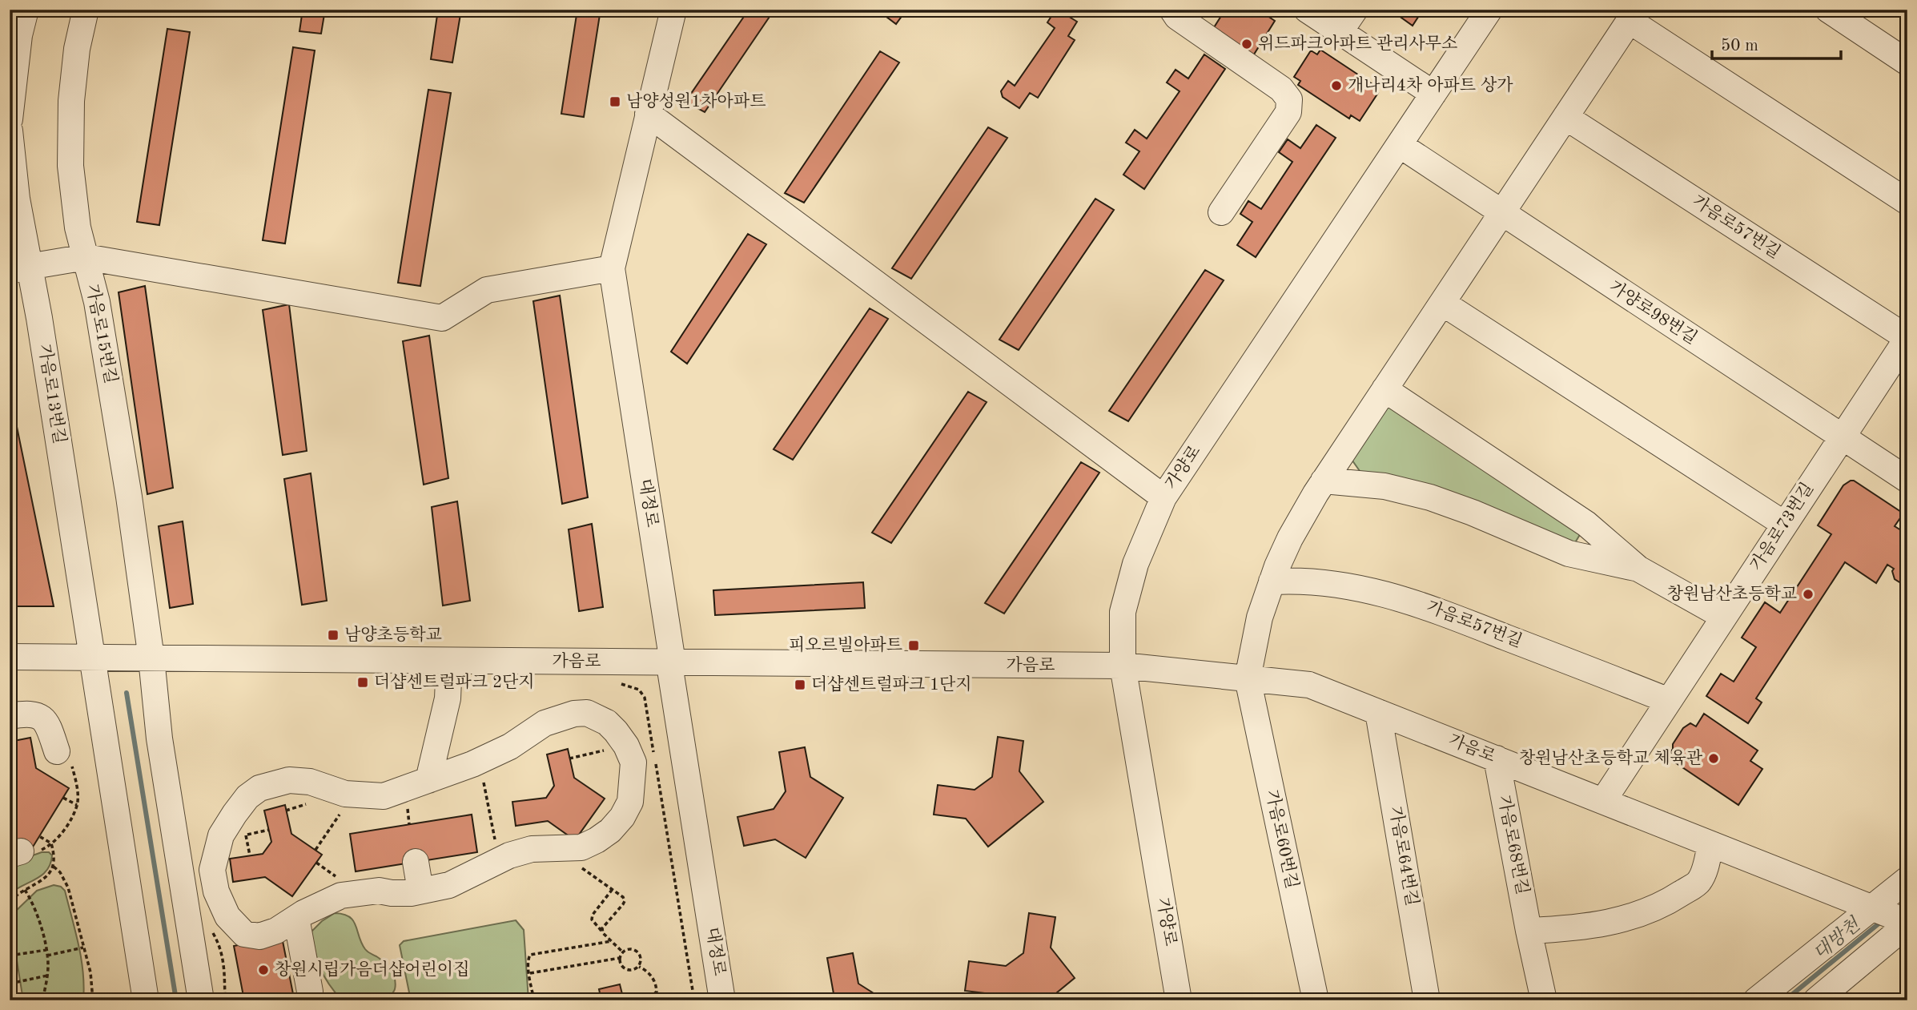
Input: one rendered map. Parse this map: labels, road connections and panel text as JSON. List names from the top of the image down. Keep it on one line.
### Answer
{"streets":{"street":["가음로57번길","가양로98번길","가음로15번길","가음로13번길","가양로","대정로","가음로73번길","가음로","가음로60번길","가음로68번길","가음로64번길"]},"crossings":[["가음로57번길","가음로73번길"],["가양로98번길","가양로"],["가양로98번길","가음로73번길"],["가음로15번길","가음로"],["가음로13번길","가음로"],["가양로","가음로"],["대정로","가음로"],["가음로73번길","가음로"],["가음로","가음로60번길"],["가음로","가음로68번길"],["가음로","가음로64번길"]],"water":["대방천"],"places":{"other":["위드파크아파트 관리사무소","개나리4차 아파트 상가","창원남산초등학교","창원남산초등학교 체육관","창원시립가음더샵어린이집"],"transit":["남양성원1차아파트","남양초등학교","피오르빌아파트","더샵센트럴파크 2단지","더샵센트럴파크 1단지"]},"scale_bar":"50 m"}
